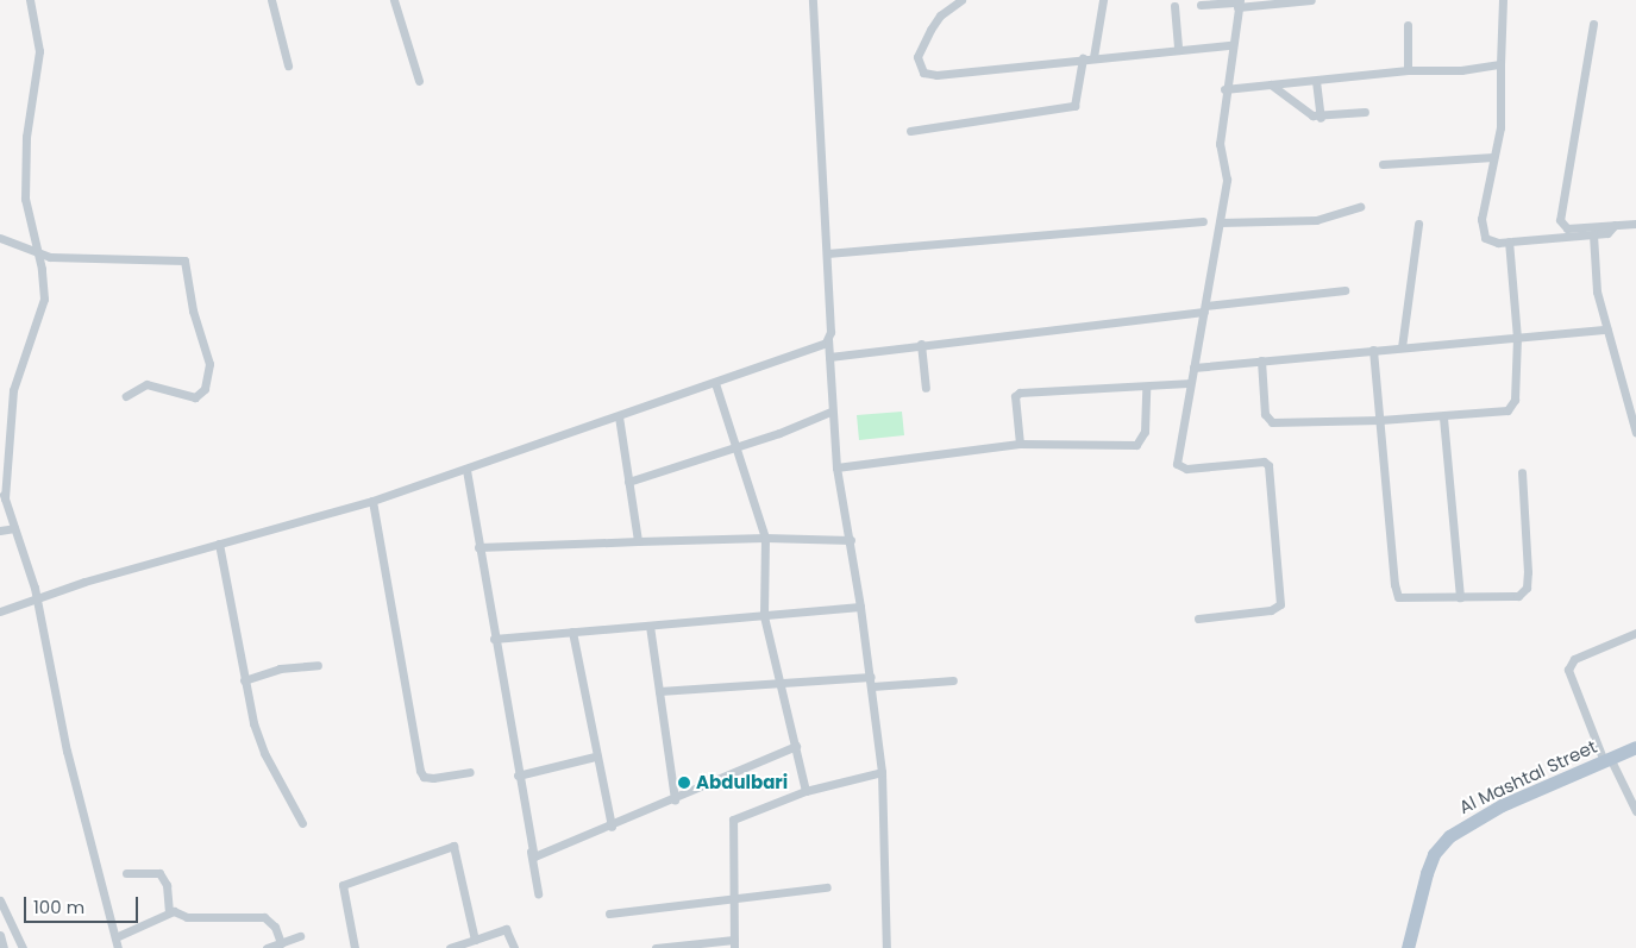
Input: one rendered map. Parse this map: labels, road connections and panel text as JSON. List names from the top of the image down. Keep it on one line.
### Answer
{"streets":{"main road":["Al Mashtal Street"]},"places":["Abdulbari"],"scale_bar":"100 m"}
